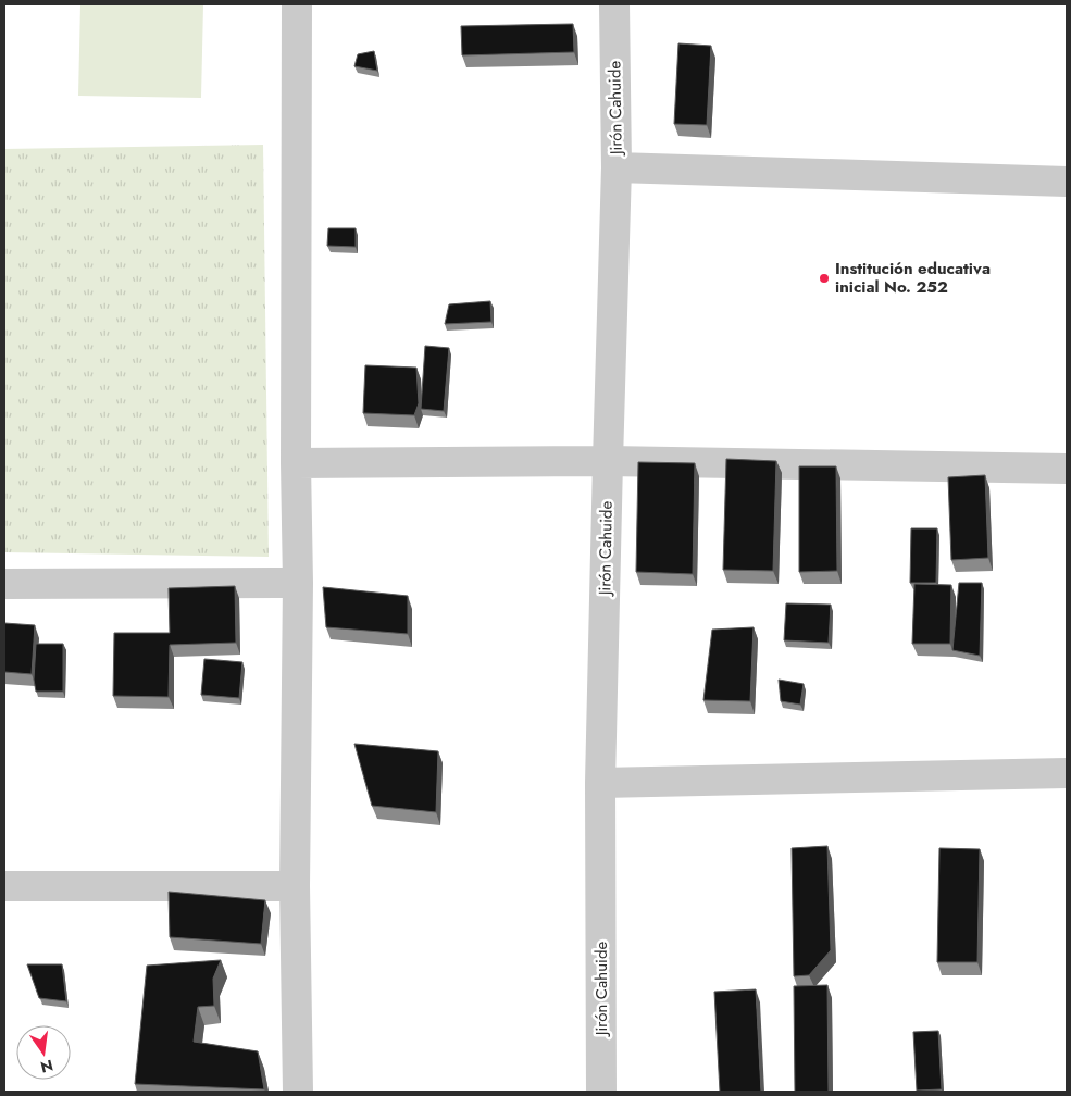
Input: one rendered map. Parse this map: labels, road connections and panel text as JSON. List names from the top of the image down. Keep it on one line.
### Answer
{"streets":{"street":["Jirón Cahuide"]},"places":["Institución educativa inicial No. 252"],"north":"bottom"}
